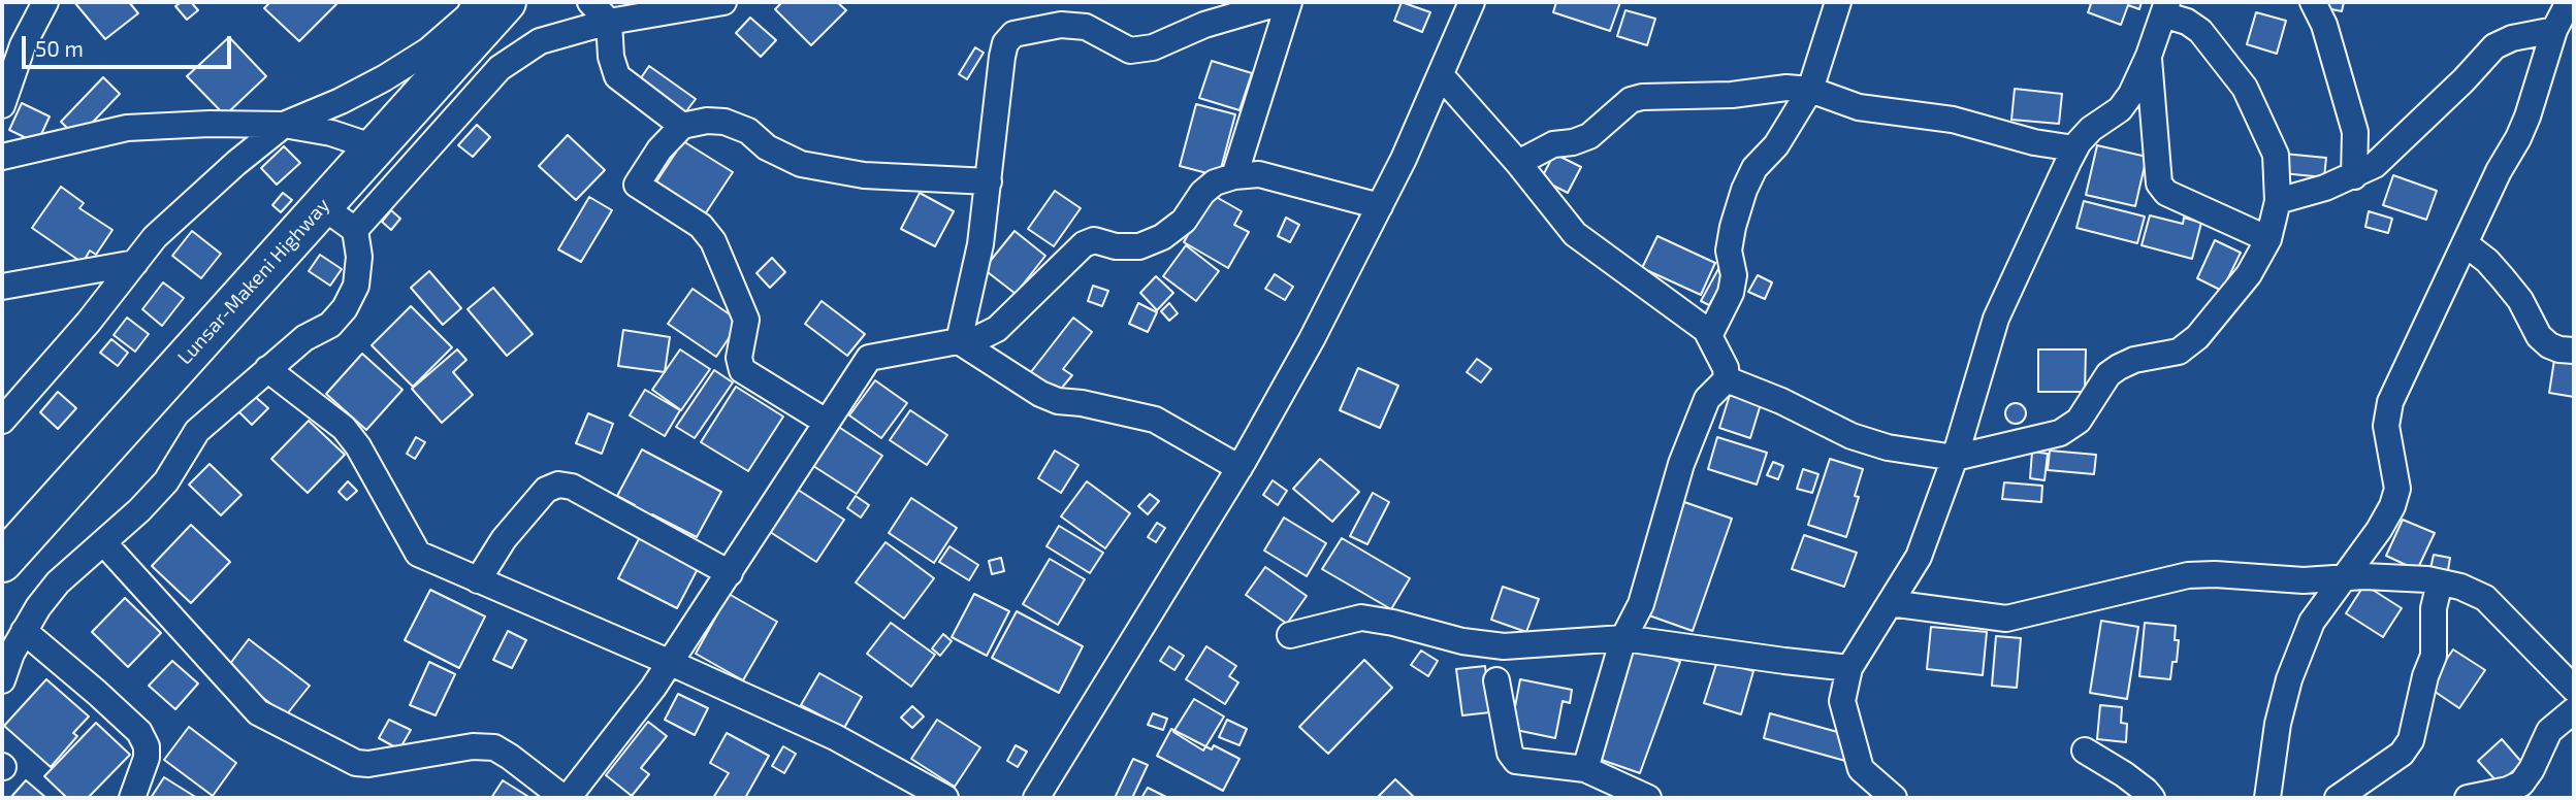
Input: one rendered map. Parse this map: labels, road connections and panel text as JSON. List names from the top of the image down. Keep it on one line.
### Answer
{"streets":{"main road":["Lunsar-Makeni Highway"]},"scale_bar":"50 m"}
